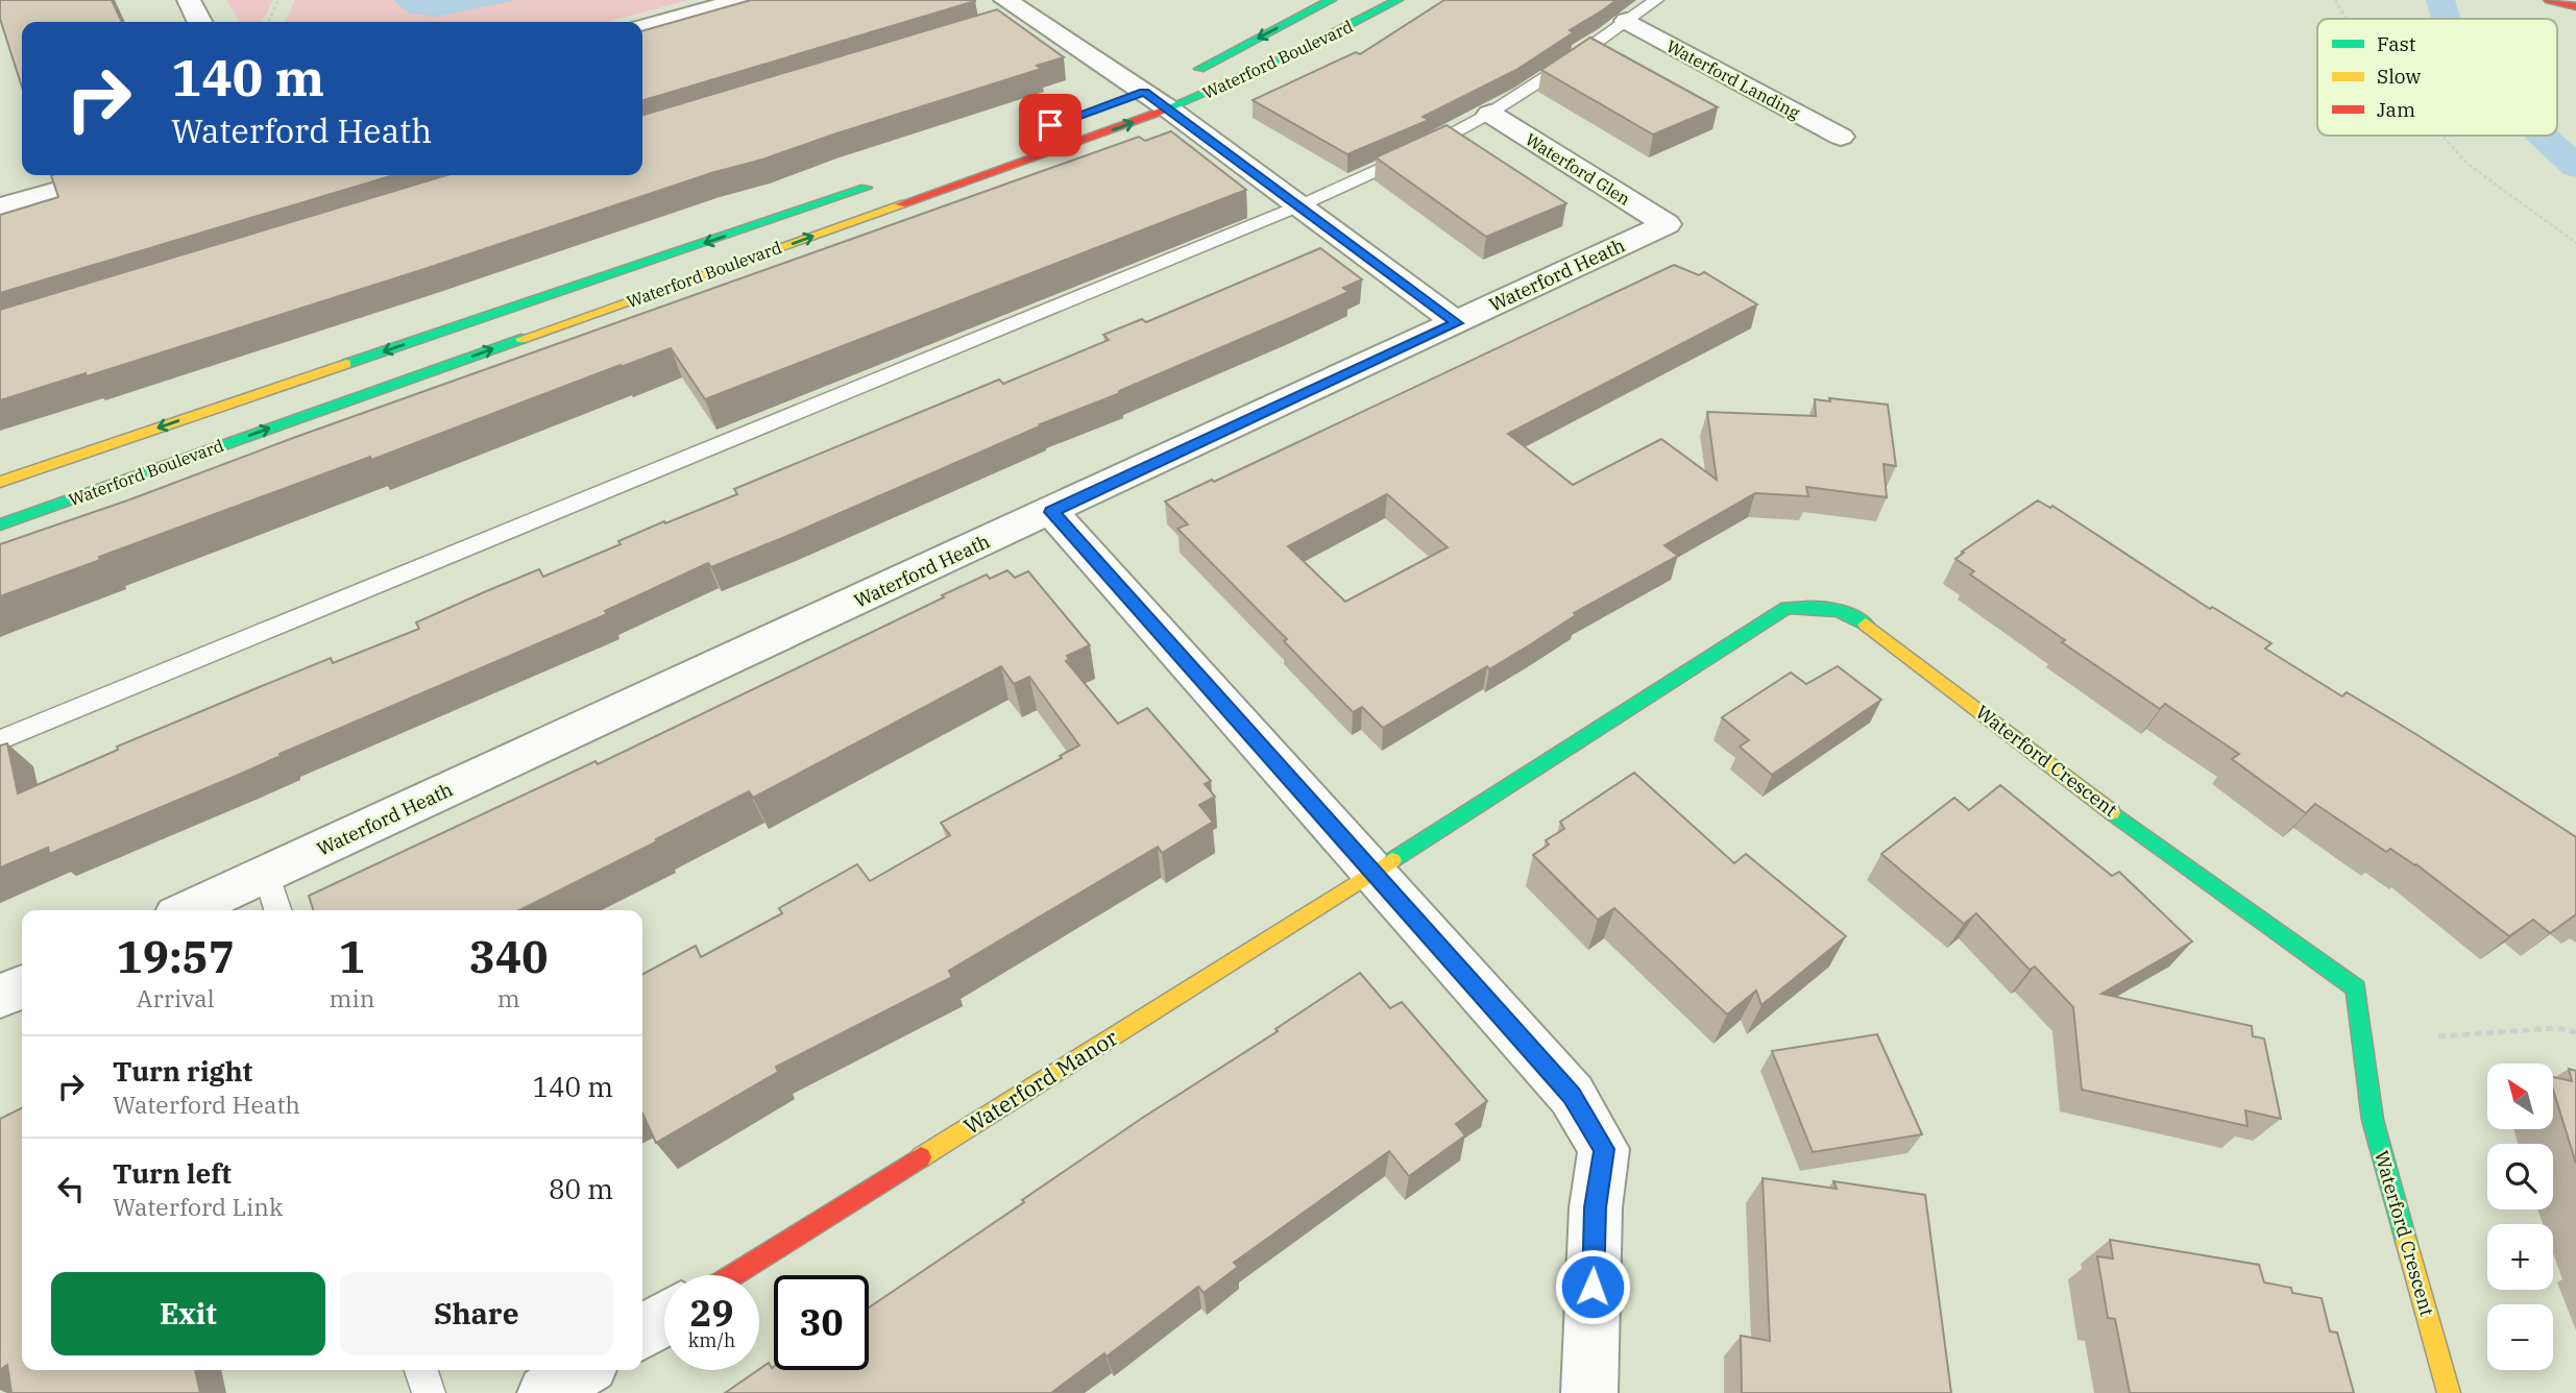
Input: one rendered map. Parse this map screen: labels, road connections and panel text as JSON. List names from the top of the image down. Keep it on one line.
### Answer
{"streets":{"street":["Waterford Boulevard","Waterford Landing","Waterford Glen","Waterford Heath","Waterford Crescent","Waterford Manor"]},"crossings":[["Waterford Glen","Waterford Heath"],["Waterford Crescent","Waterford Manor"]],"legend":["Fast","Slow","Jam"],"north":"top left","page":{"turn":["140 m","Waterford Heath"],"eta":["19:57","Arrival","1","min","340","m"],"list":[{"name":"Turn right","note":"Waterford Heath","value":"140 m"},{"name":"Turn left","note":"Waterford Link","value":"80 m"}],"map_buttons":["+","−"],"buttons":["Exit","Share"],"speed":"29 km/h","limit":"30"}}
